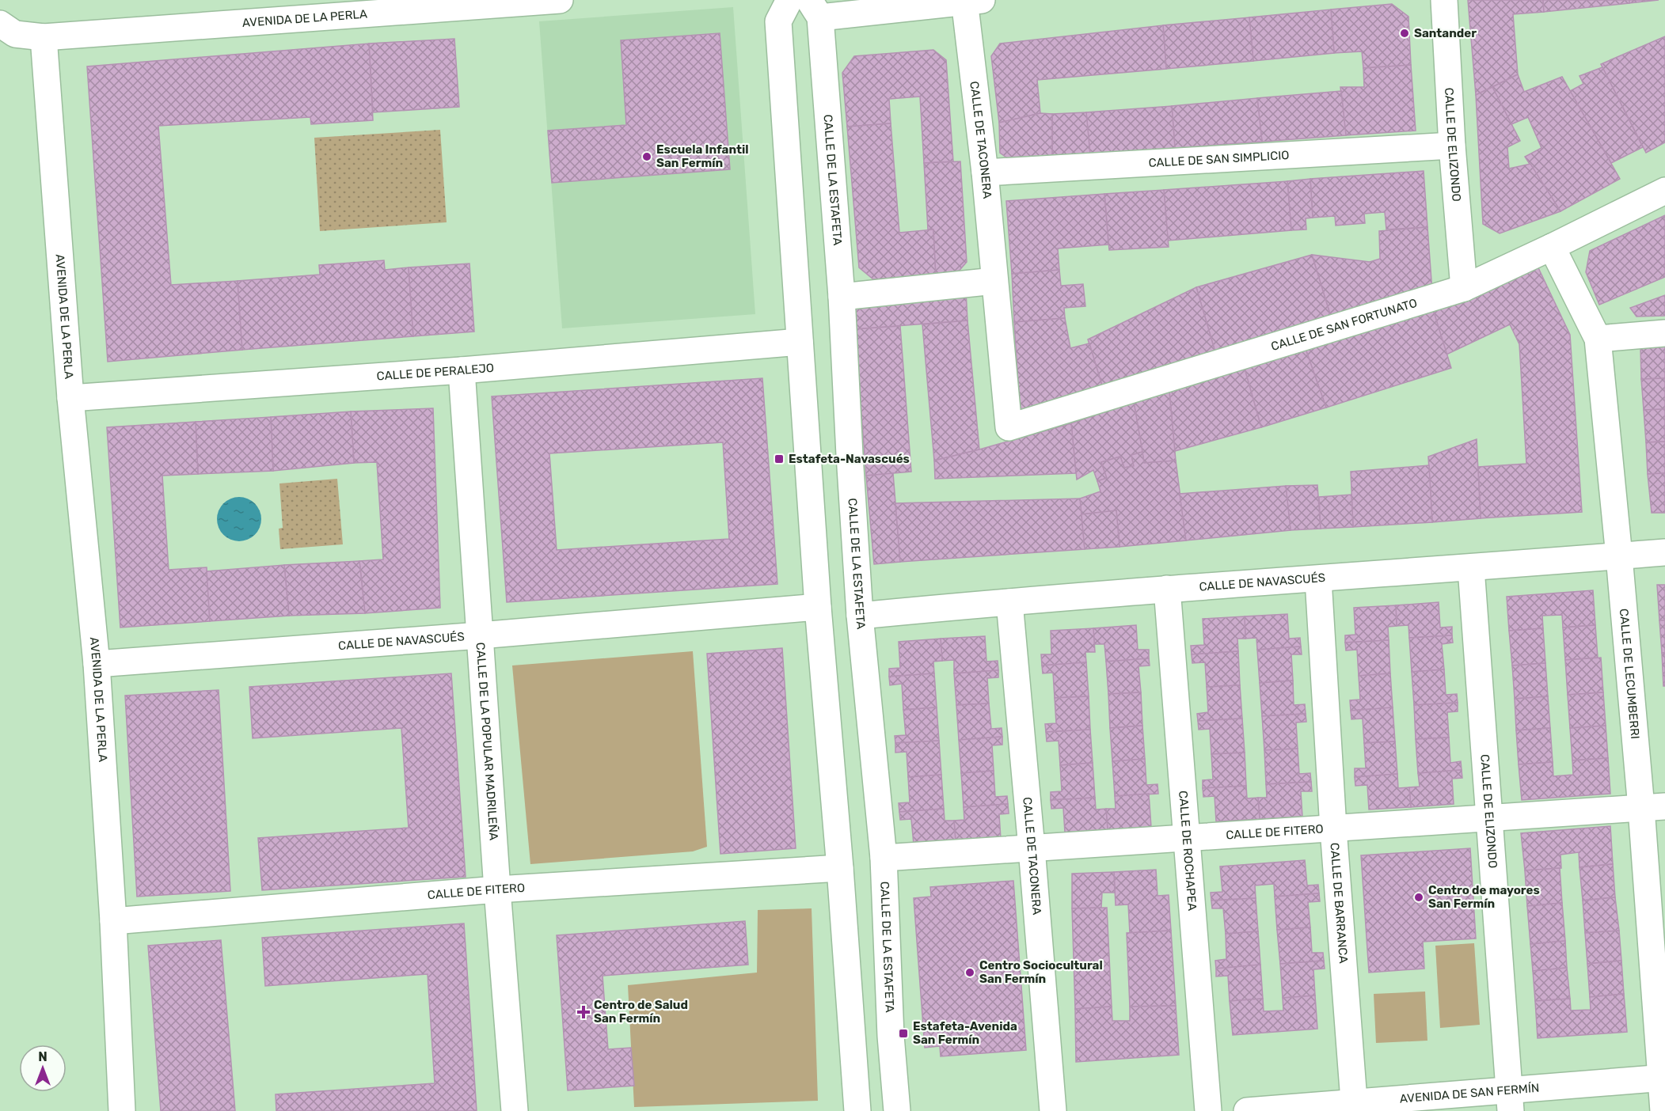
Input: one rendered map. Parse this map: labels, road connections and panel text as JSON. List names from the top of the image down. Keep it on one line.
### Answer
{"streets":{"street":["AVENIDA DE LA PERLA","CALLE DE TACONERA","CALLE DE ELIZONDO","CALLE DE SAN SIMPLICIO","CALLE DE LA ESTAFETA","CALLE DE SAN FORTUNATO","CALLE DE PERALEJO","CALLE DE NAVASCUÉS","CALLE DE LECUMBERRI","CALLE DE LA POPULAR MADRILEÑA","CALLE DE FITERO","CALLE DE ROCHAPEA","CALLE DE BARRANCA","AVENIDA DE SAN FERMÍN"]},"crossings":[["AVENIDA DE LA PERLA","CALLE DE PERALEJO"],["AVENIDA DE LA PERLA","CALLE DE NAVASCUÉS"],["AVENIDA DE LA PERLA","CALLE DE FITERO"],["CALLE DE TACONERA","CALLE DE SAN SIMPLICIO"],["CALLE DE TACONERA","CALLE DE SAN FORTUNATO"],["CALLE DE TACONERA","CALLE DE NAVASCUÉS"],["CALLE DE TACONERA","CALLE DE FITERO"],["CALLE DE ELIZONDO","CALLE DE SAN SIMPLICIO"],["CALLE DE ELIZONDO","CALLE DE SAN FORTUNATO"],["CALLE DE ELIZONDO","CALLE DE NAVASCUÉS"],["CALLE DE ELIZONDO","CALLE DE FITERO"],["CALLE DE ELIZONDO","AVENIDA DE SAN FERMÍN"],["CALLE DE LA ESTAFETA","CALLE DE NAVASCUÉS"],["CALLE DE LA ESTAFETA","CALLE DE FITERO"],["CALLE DE SAN FORTUNATO","CALLE DE LECUMBERRI"],["CALLE DE PERALEJO","CALLE DE LA POPULAR MADRILEÑA"],["CALLE DE NAVASCUÉS","CALLE DE LECUMBERRI"],["CALLE DE NAVASCUÉS","CALLE DE LA POPULAR MADRILEÑA"],["CALLE DE NAVASCUÉS","CALLE DE ROCHAPEA"],["CALLE DE NAVASCUÉS","CALLE DE BARRANCA"],["CALLE DE LECUMBERRI","CALLE DE FITERO"],["CALLE DE LECUMBERRI","AVENIDA DE SAN FERMÍN"],["CALLE DE LA POPULAR MADRILEÑA","CALLE DE FITERO"],["CALLE DE FITERO","CALLE DE ROCHAPEA"],["CALLE DE FITERO","CALLE DE BARRANCA"],["CALLE DE BARRANCA","AVENIDA DE SAN FERMÍN"]],"places":{"other":["Santander","Escuela Infantil San Fermín","Centro de mayores San Fermín","Centro Sociocultural San Fermín"],"transit":["Estafeta-Navascués","Estafeta-Avenida San Fermín"],"health":["Centro de Salud San Fermín"]},"north":"top"}
